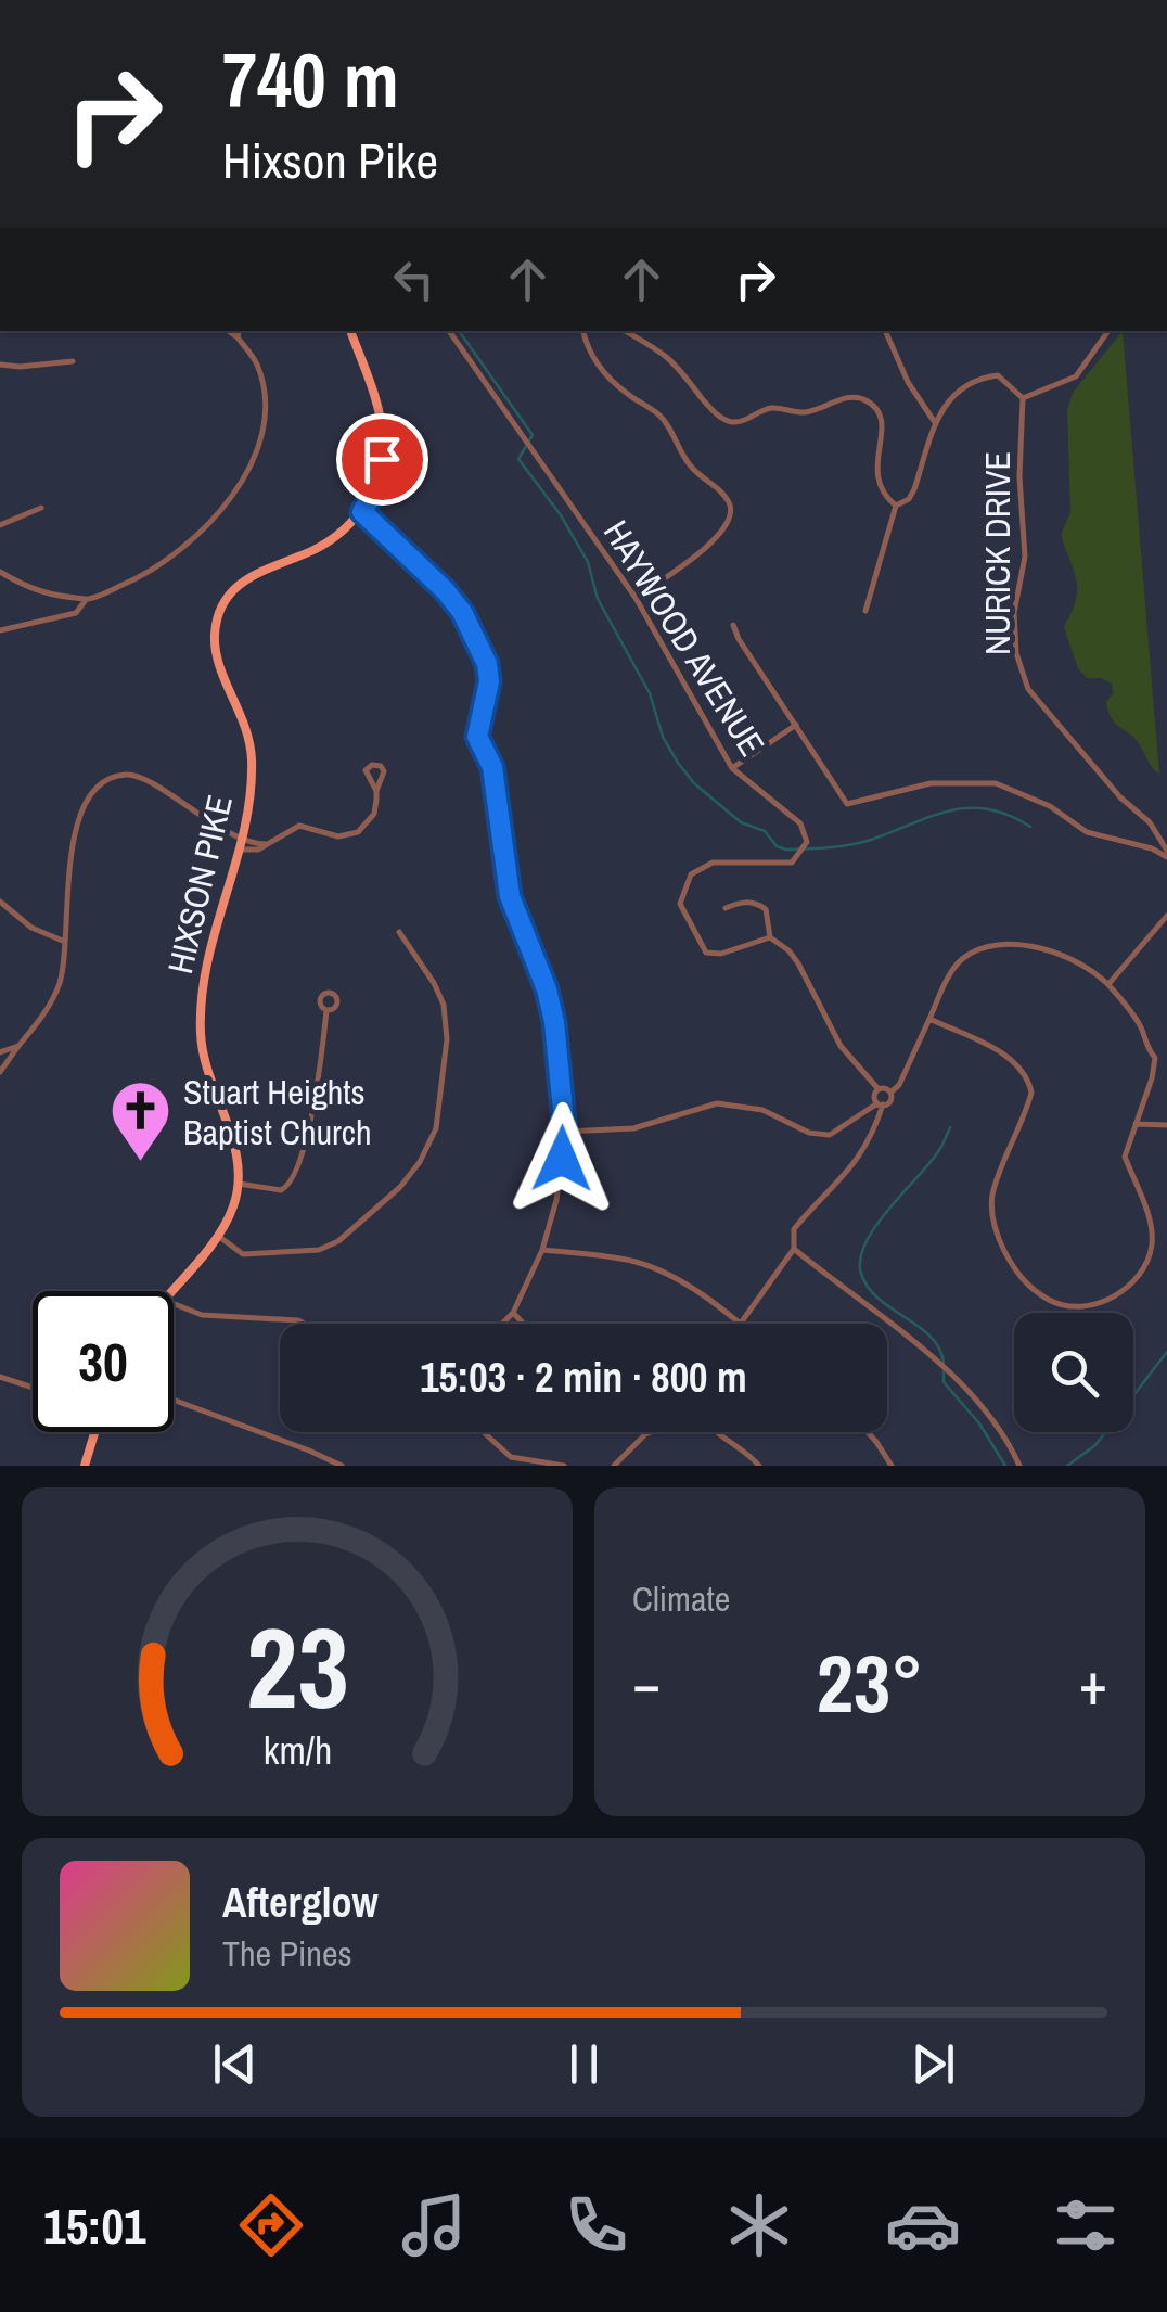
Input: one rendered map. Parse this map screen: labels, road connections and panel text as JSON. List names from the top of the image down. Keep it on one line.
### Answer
{"streets":{"main road":["HIXSON PIKE"],"street":["NURICK DRIVE","HAYWOOD AVENUE"]},"places":{"church":["Stuart Heights Baptist Church"]},"page":{"turn":["740 m","Hixson Pike"],"limit":"30","trip":"15:03 · 2 min · 800 m","tile":"Climate","heat":["−","23°","+"],"song":["Afterglow","The Pines"],"tabs":"15:01","gauge":["23","km/h"]}}
